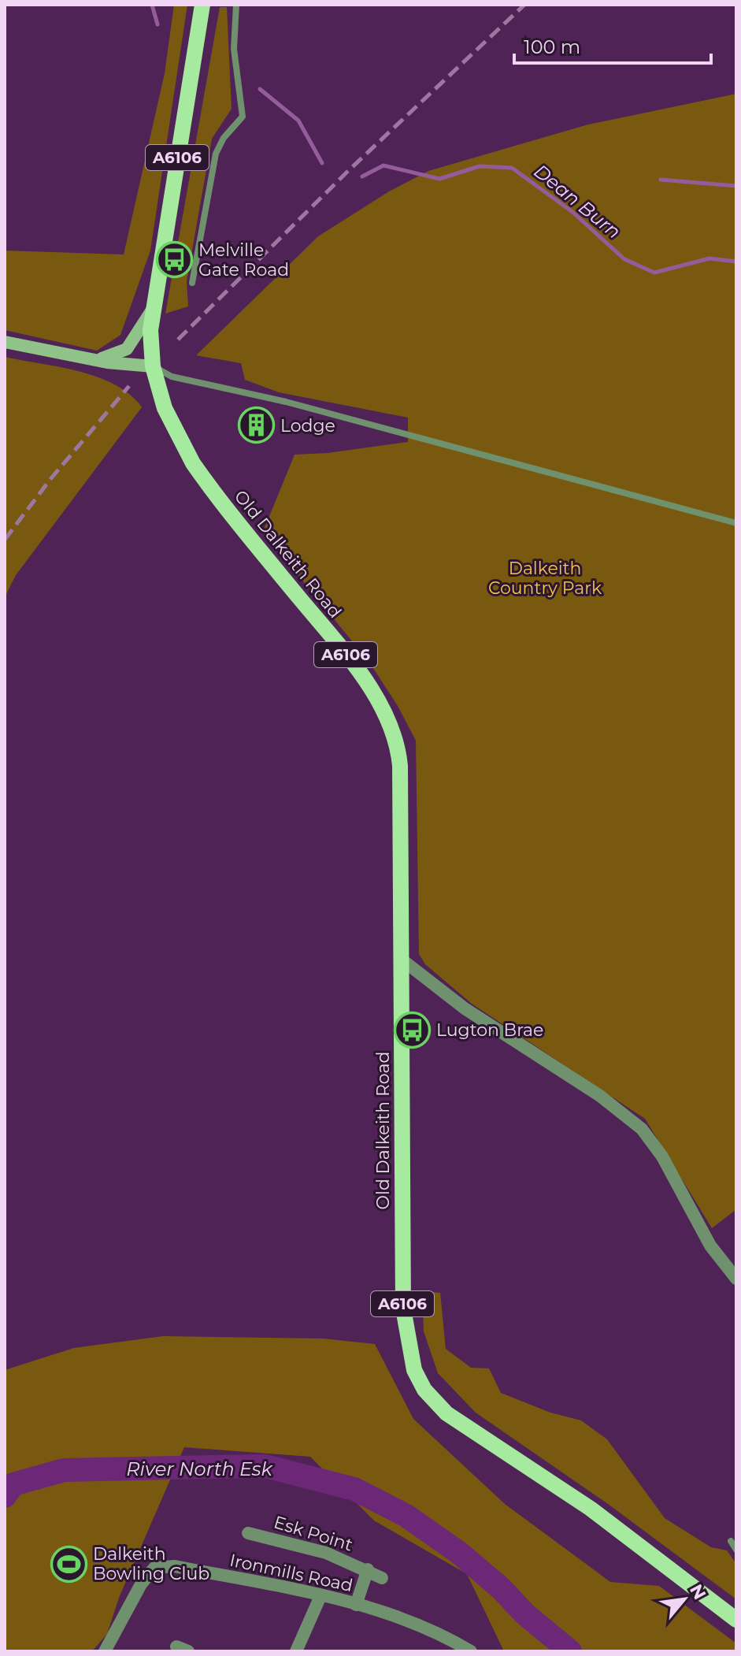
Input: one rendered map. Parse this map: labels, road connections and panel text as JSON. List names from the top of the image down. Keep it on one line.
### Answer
{"streets":{"main road":["A6106","Old Dalkeith Road"],"street":["Esk Point","Ironmills Road"]},"crossings":[["A6106","Old Dalkeith Road"],["Esk Point","Ironmills Road"]],"water":["Dean Burn","River North Esk"],"parks":["Dalkeith Country Park"],"places":{"bus stop":["Melville Gate Road","Lugton Brae"],"building":["Lodge"],"sports":["Dalkeith Bowling Club"]},"scale_bar":"100 m","north":"top right"}
